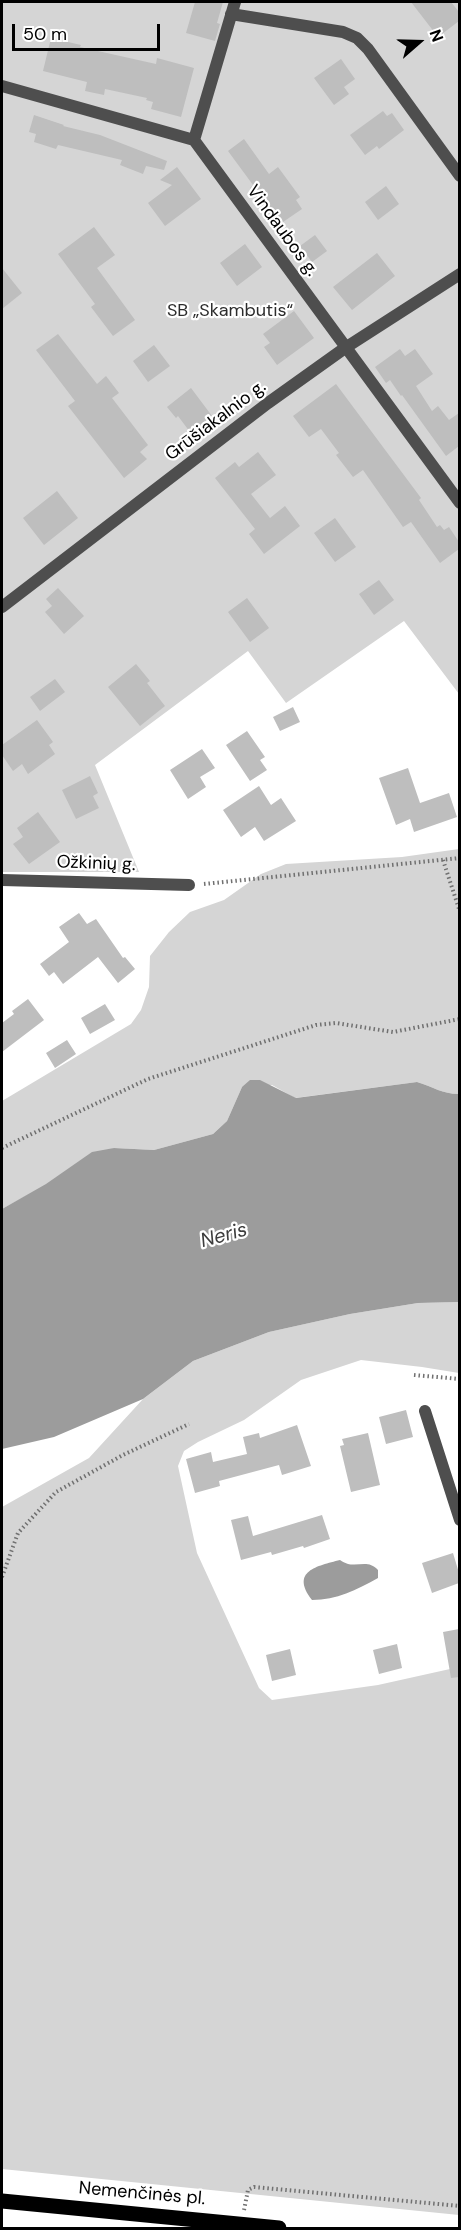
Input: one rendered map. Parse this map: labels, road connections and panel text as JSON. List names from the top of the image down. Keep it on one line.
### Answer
{"streets":{"main road":["Nemenčinės pl."],"street":["Vindaubos g.","Grūšiakalnio g.","Ožkinių g."]},"crossings":[["Vindaubos g.","Grūšiakalnio g."]],"water":["Neris"],"parks":["SB „Skambutis“"],"scale_bar":"50 m","north":"right"}
